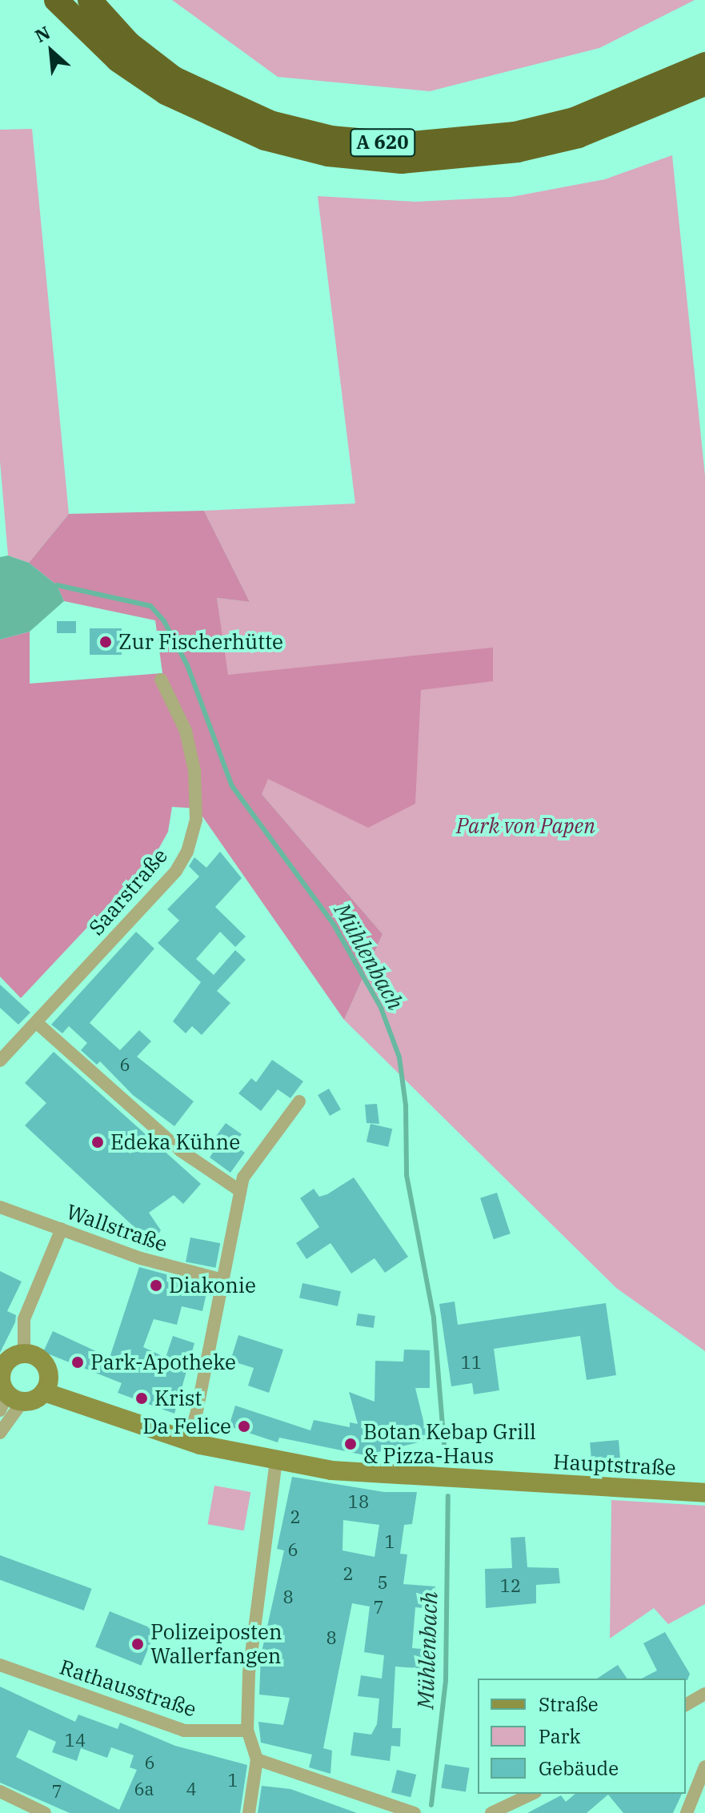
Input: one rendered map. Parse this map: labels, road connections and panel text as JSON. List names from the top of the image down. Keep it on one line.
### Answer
{"streets":{"highway":["A 620"],"main road":["Hauptstraße"],"street":["Saarstraße","Wallstraße","Rathausstraße"]},"water":["Mühlenbach"],"parks":["Park von Papen"],"places":["Zur Fischerhütte","Edeka Kühne","Diakonie","Park-Apotheke","Krist","Da Felice","Botan Kebap Grill & Pizza-Haus","Polizeiposten Wallerfangen"],"house_numbers":["6","11","18","2","1","6","2","5","12","8","7","8","14","6","1","6a","4","7"],"legend":["Straße","Park","Gebäude"],"north":"top left"}
